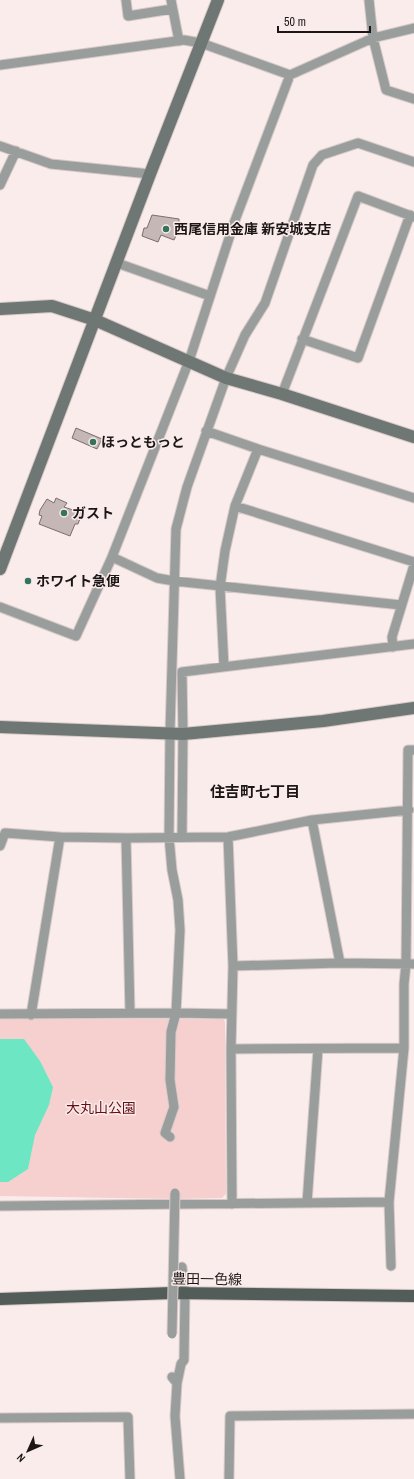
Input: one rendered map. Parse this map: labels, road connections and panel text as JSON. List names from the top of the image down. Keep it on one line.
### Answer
{"streets":{"main road":["豊田一色線"]},"districts":["住吉町七丁目"],"parks":["大丸山公園"],"places":["西尾信用金庫 新安城支店","ほっともっと","ガスト","ホワイト急便"],"scale_bar":"50 m","north":"bottom left"}
